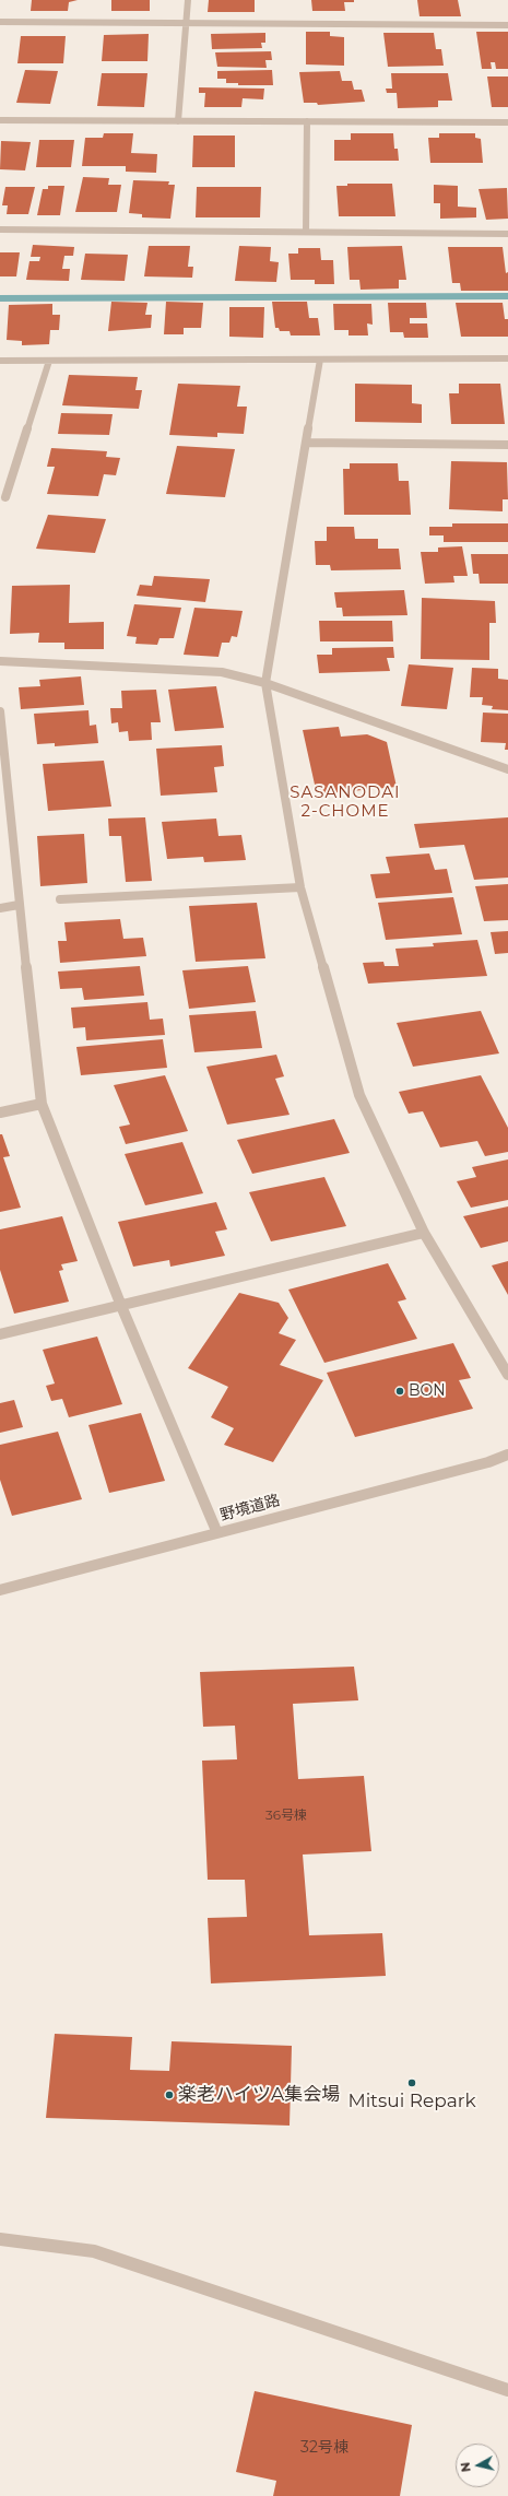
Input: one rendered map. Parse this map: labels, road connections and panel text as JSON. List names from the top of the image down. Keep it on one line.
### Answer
{"streets":{"street":["野境道路"]},"districts":["SASANODAI 2-CHOME"],"places":["BON","Mitsui Repark","楽老ハイツA集会場"],"house_numbers":["36号棟","32号棟"],"north":"left"}
